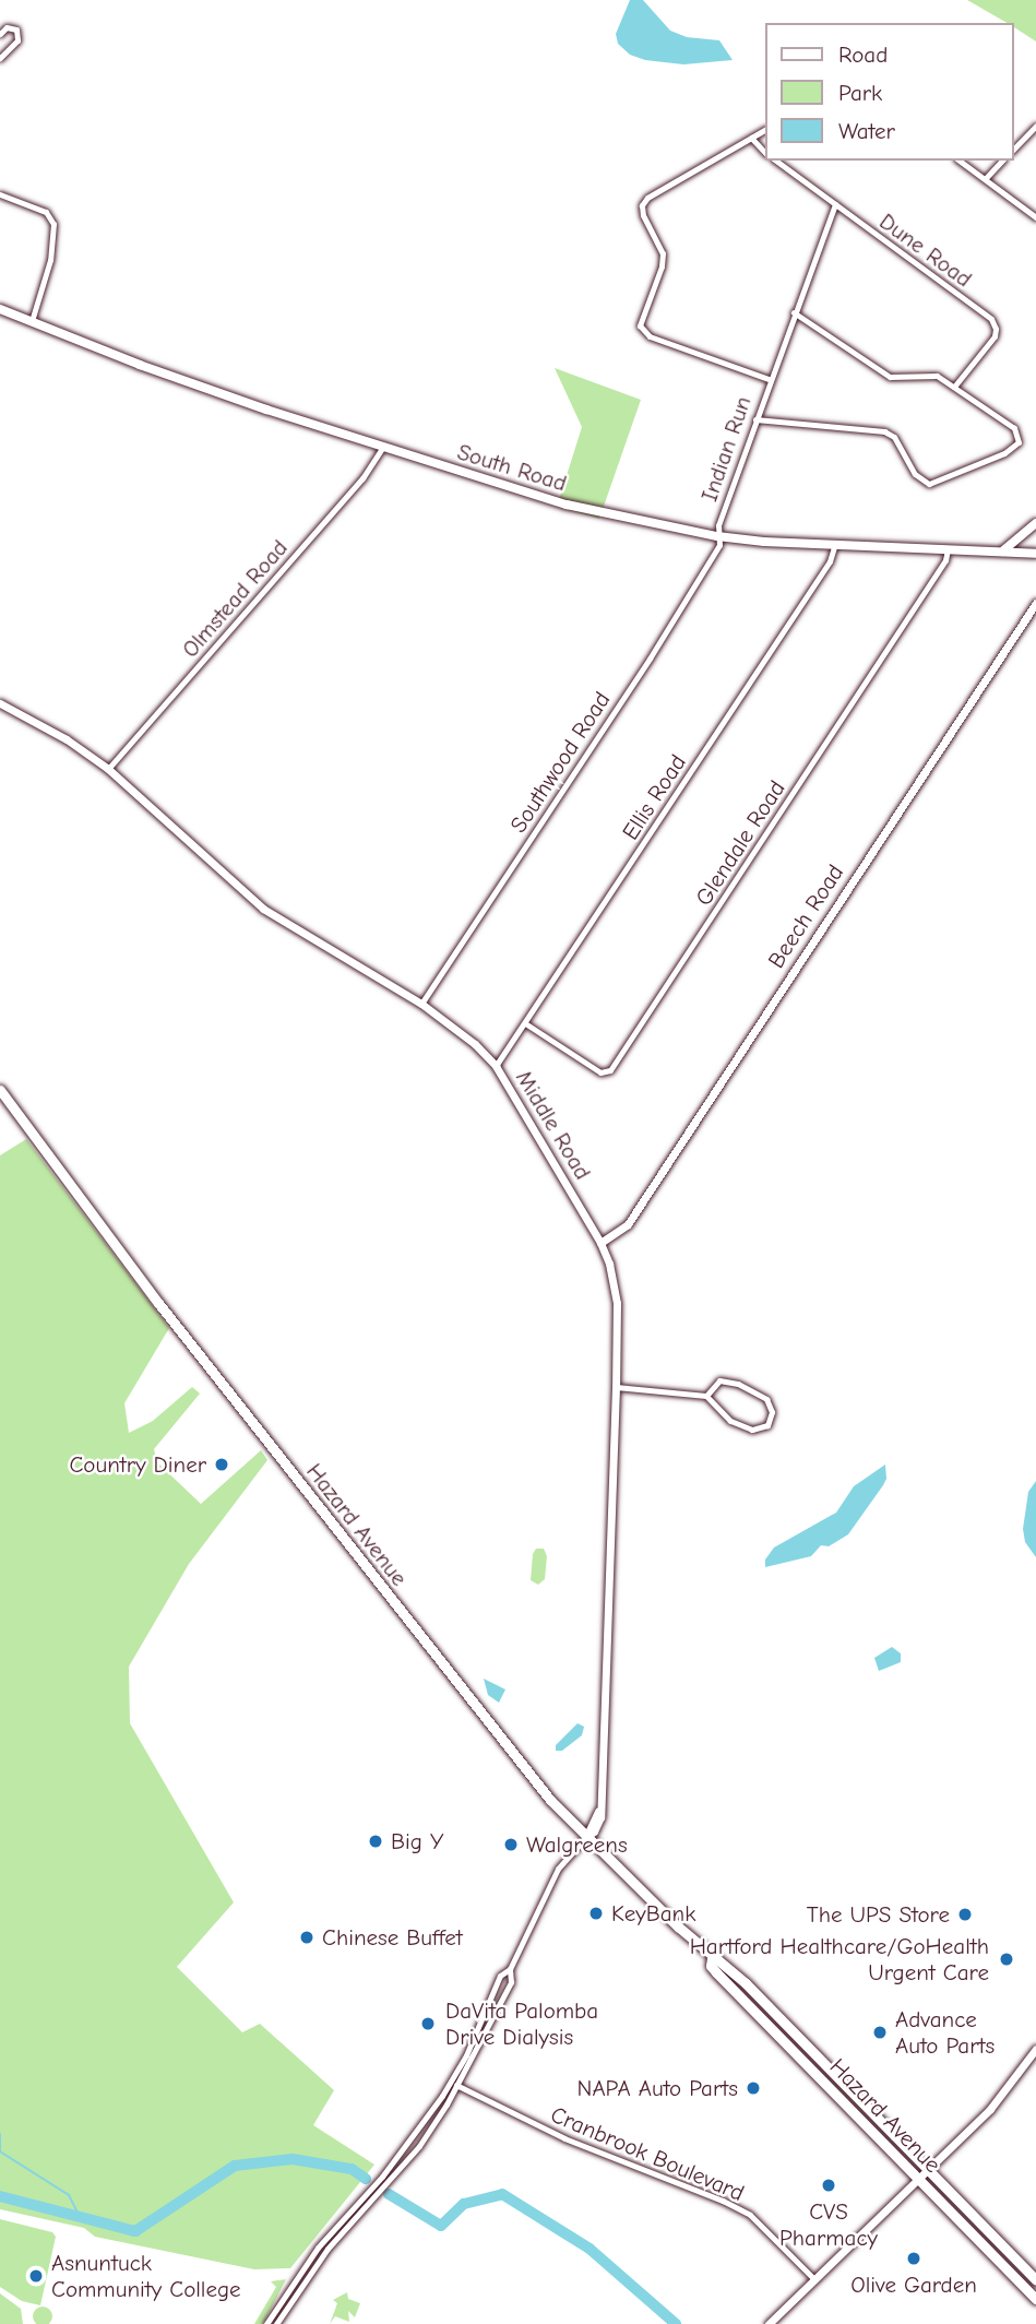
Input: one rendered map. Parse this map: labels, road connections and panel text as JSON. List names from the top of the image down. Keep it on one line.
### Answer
{"streets":{"main road":["South Road","Hazard Avenue"],"street":["Dune Road","Indian Run","Olmstead Road","Southwood Road","Ellis Road","Glendale Road","Beech Road","Middle Road","Cranbrook Boulevard"]},"crossings":[["Indian Run","South Road"],["Indian Run","Southwood Road"],["South Road","Olmstead Road"],["South Road","Southwood Road"],["South Road","Ellis Road"],["South Road","Glendale Road"],["Olmstead Road","Middle Road"],["Southwood Road","Middle Road"],["Ellis Road","Glendale Road"],["Ellis Road","Middle Road"],["Beech Road","Middle Road"],["Middle Road","Hazard Avenue"]],"places":["Country Diner","Big Y","Walgreens","KeyBank","The UPS Store","Chinese Buffet","Hartford Healthcare/GoHealth Urgent Care","DaVita Palomba Drive Dialysis","Advance Auto Parts","NAPA Auto Parts","CVS Pharmacy","Olive Garden","Asnuntuck Community College"],"legend":["Road","Park","Water"]}
